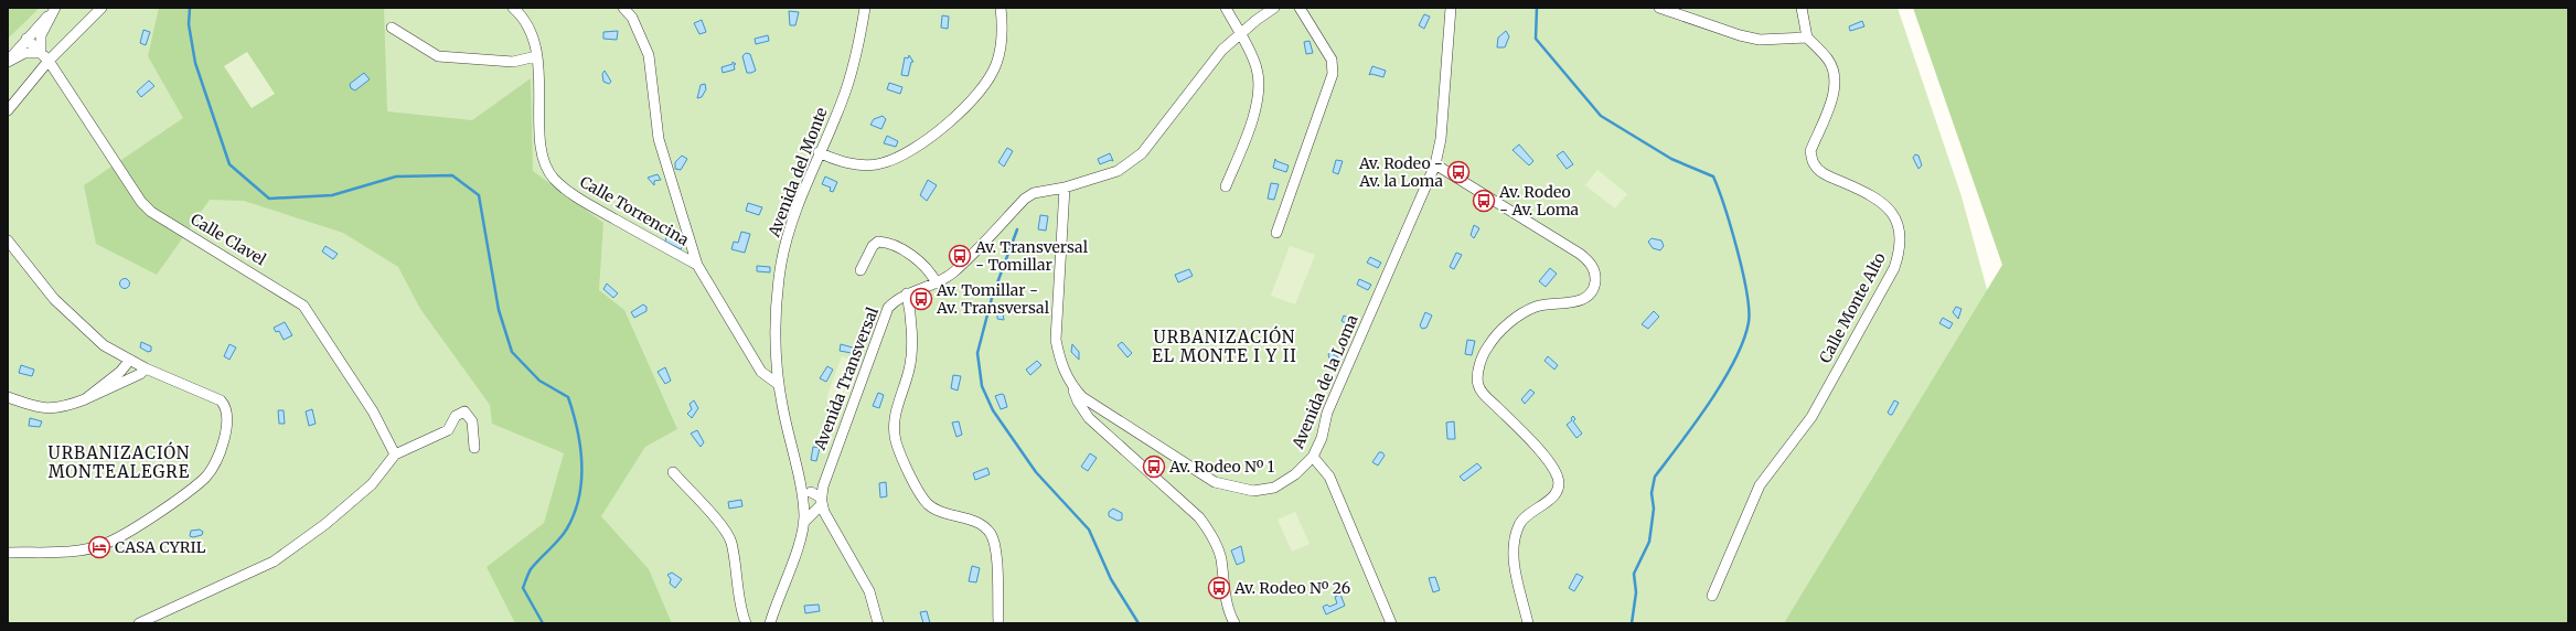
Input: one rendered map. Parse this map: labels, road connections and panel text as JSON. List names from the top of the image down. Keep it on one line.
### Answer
{"streets":{"street":["Avenida del Monte","Calle Torrencina","Calle Clavel","Calle Monte Alto","Avenida Transversal","Avenida de la Loma"]},"crossings":[["Avenida del Monte","Avenida Transversal"],["Avenida Transversal","Avenida de la Loma"]],"districts":["URBANIZACIÓN EL MONTE I Y II","URBANIZACIÓN MONTEALEGRE"],"places":{"bus stop":["Av. Rodeo - Av. la Loma","Av. Rodeo - Av. Loma","Av. Transversal - Tomillar","Av. Tomillar - Av. Transversal","Av. Rodeo Nº 1","Av. Rodeo Nº 26"],"hotel":["CASA CYRIL"]}}
